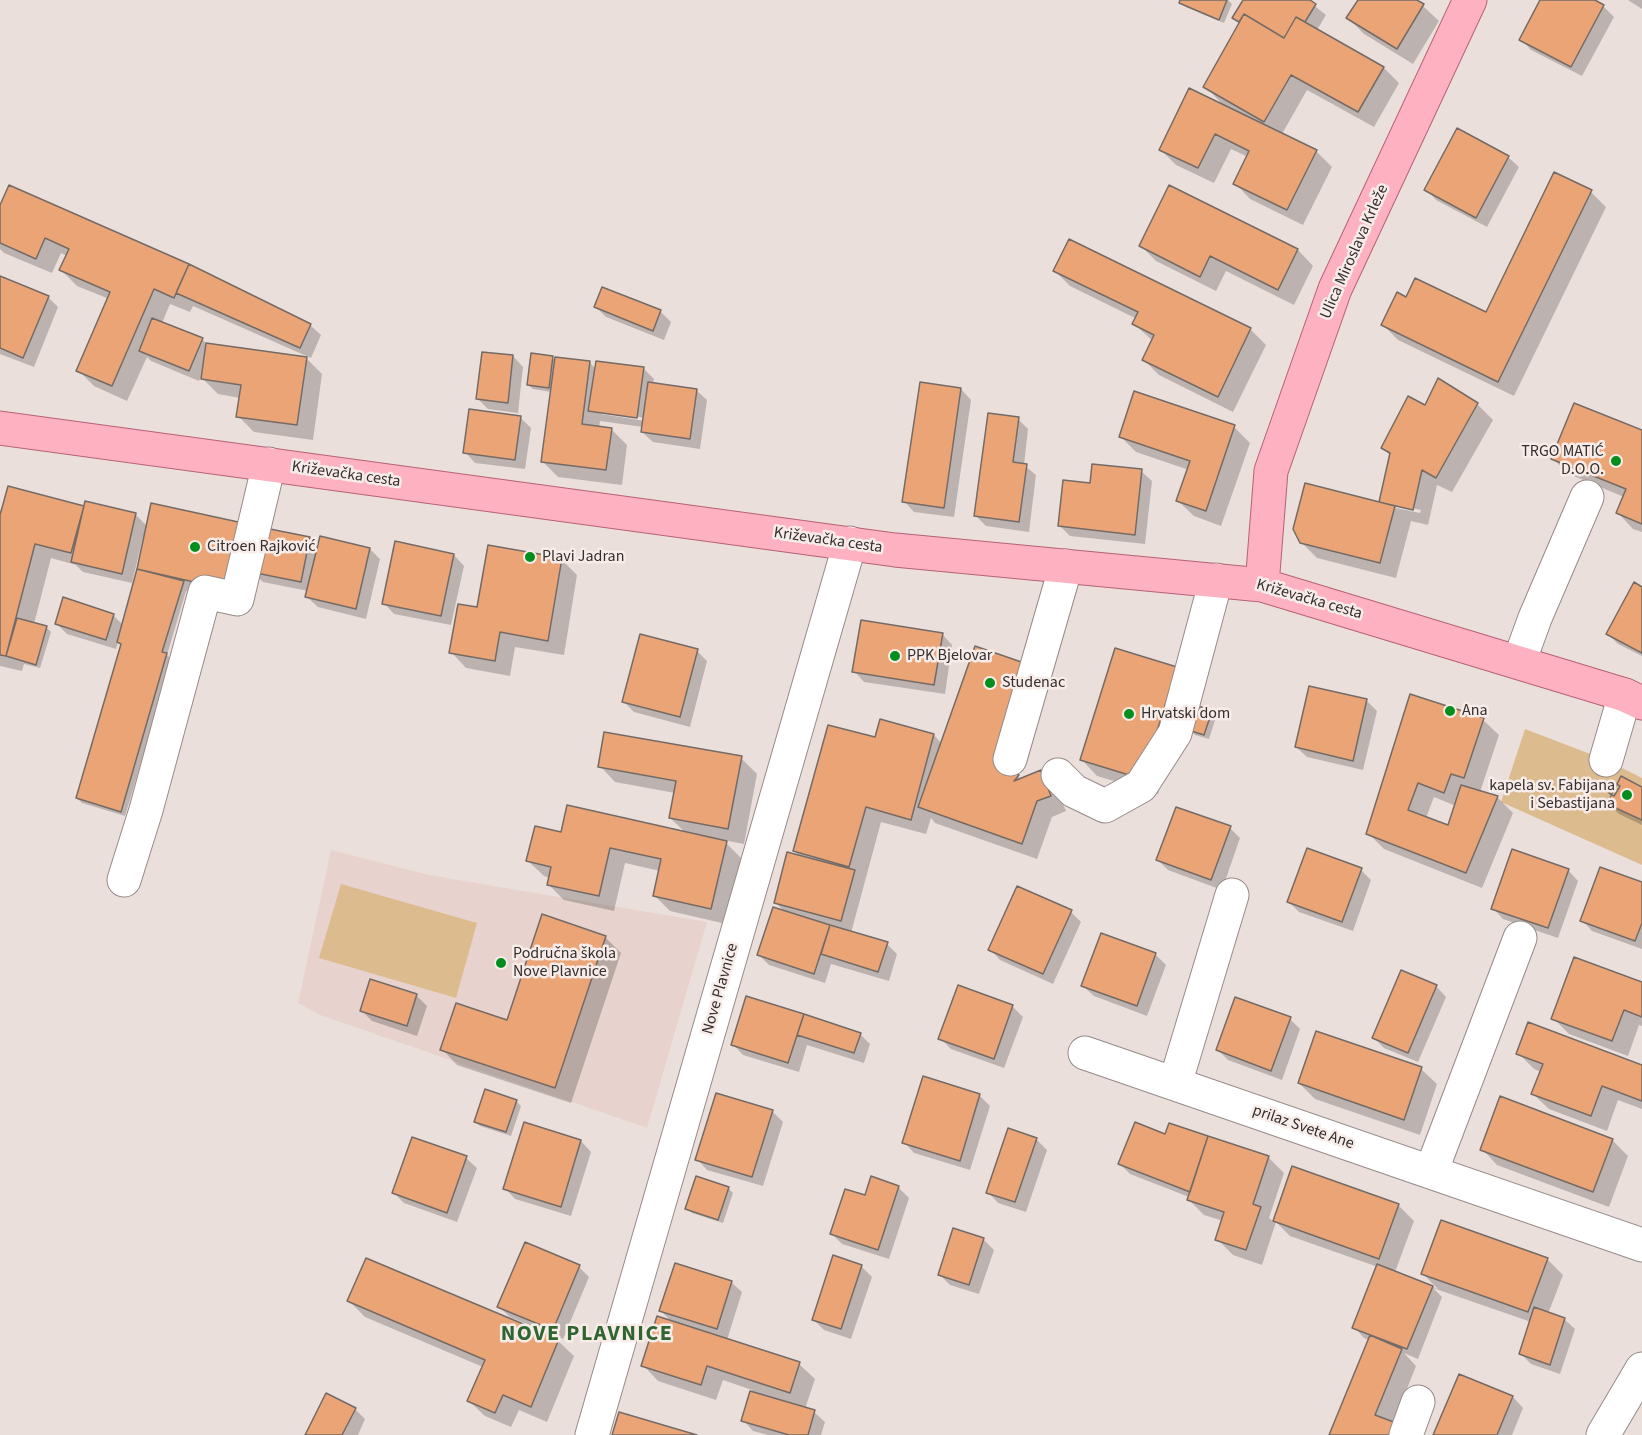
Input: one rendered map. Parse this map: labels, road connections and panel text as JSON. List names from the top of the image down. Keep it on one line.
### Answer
{"streets":{"main road":["Ulica Miroslava Krleže","Križevačka cesta"],"street":["Nove Plavnice","prilaz Svete Ane"]},"crossings":[["Ulica Miroslava Krleže","Križevačka cesta"],["Križevačka cesta","Nove Plavnice"]],"districts":["NOVE PLAVNICE"],"places":["TRGO MATIĆ D.O.O.","Citroen Rajković","Plavi Jadran","PPK Bjelovar","Studenac","Ana","Hrvatski dom","kapela sv. Fabijana i Sebastijana","Područna škola Nove Plavnice"]}
